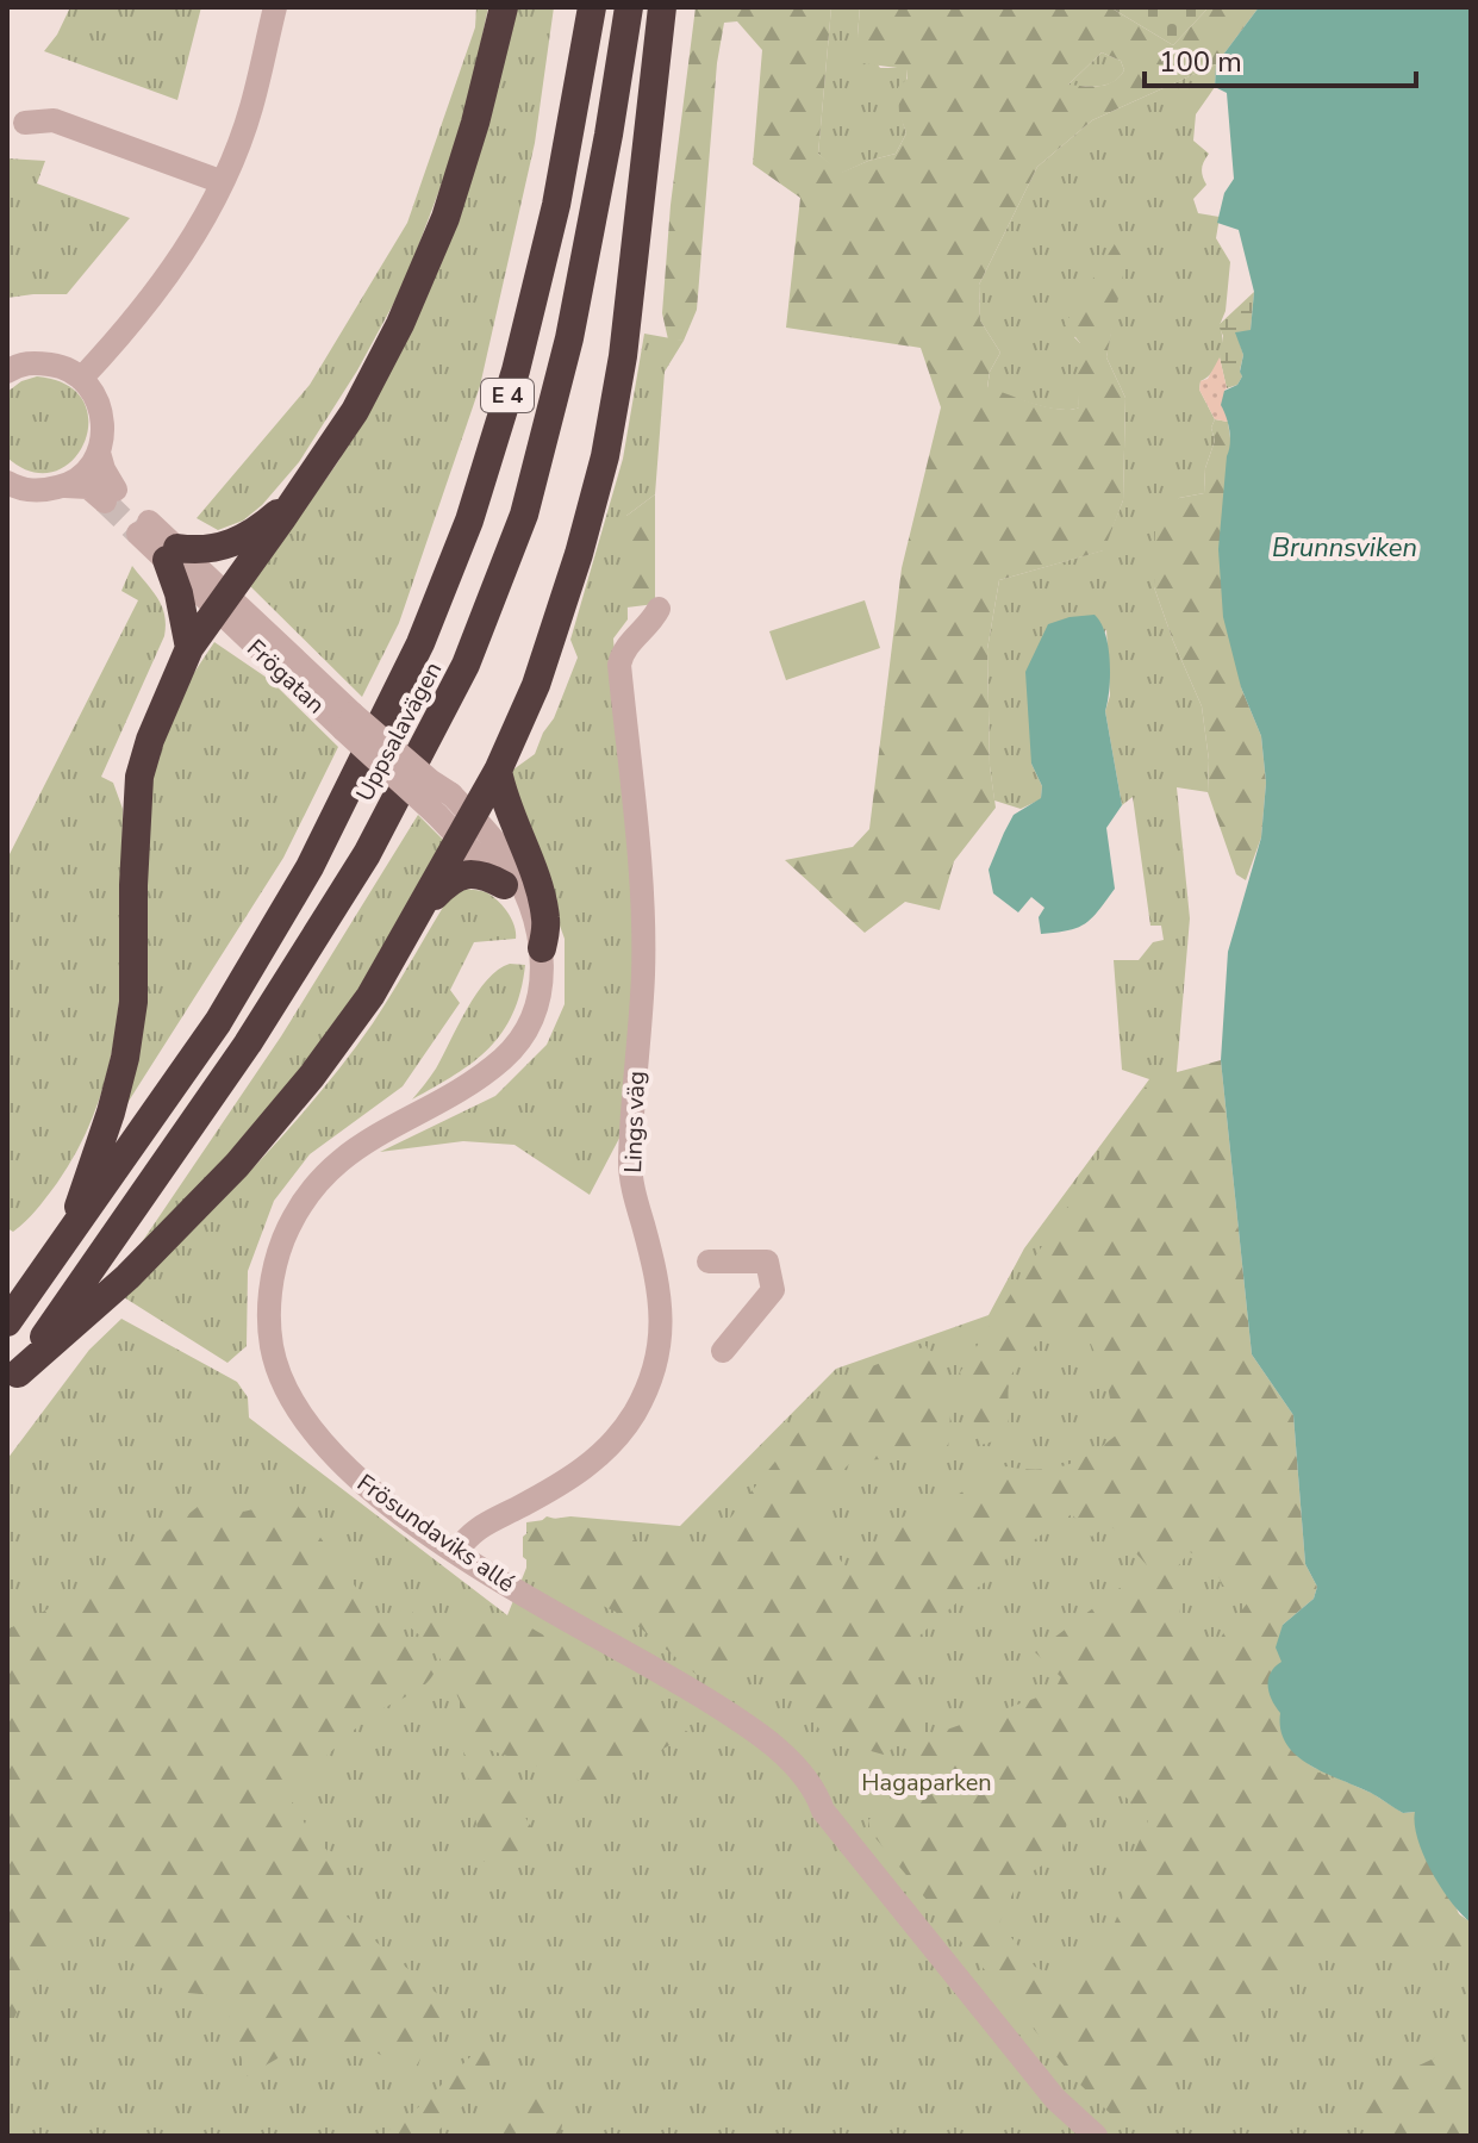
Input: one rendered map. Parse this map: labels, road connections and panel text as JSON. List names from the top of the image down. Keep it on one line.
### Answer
{"streets":{"highway":["E 4","Uppsalavägen"],"street":["Frögatan","Lings väg","Frösundaviks allé"]},"crossings":[["Frögatan","Frösundaviks allé"],["Lings väg","Frösundaviks allé"]],"water":["Brunnsviken"],"parks":["Hagaparken"],"scale_bar":"100 m"}
